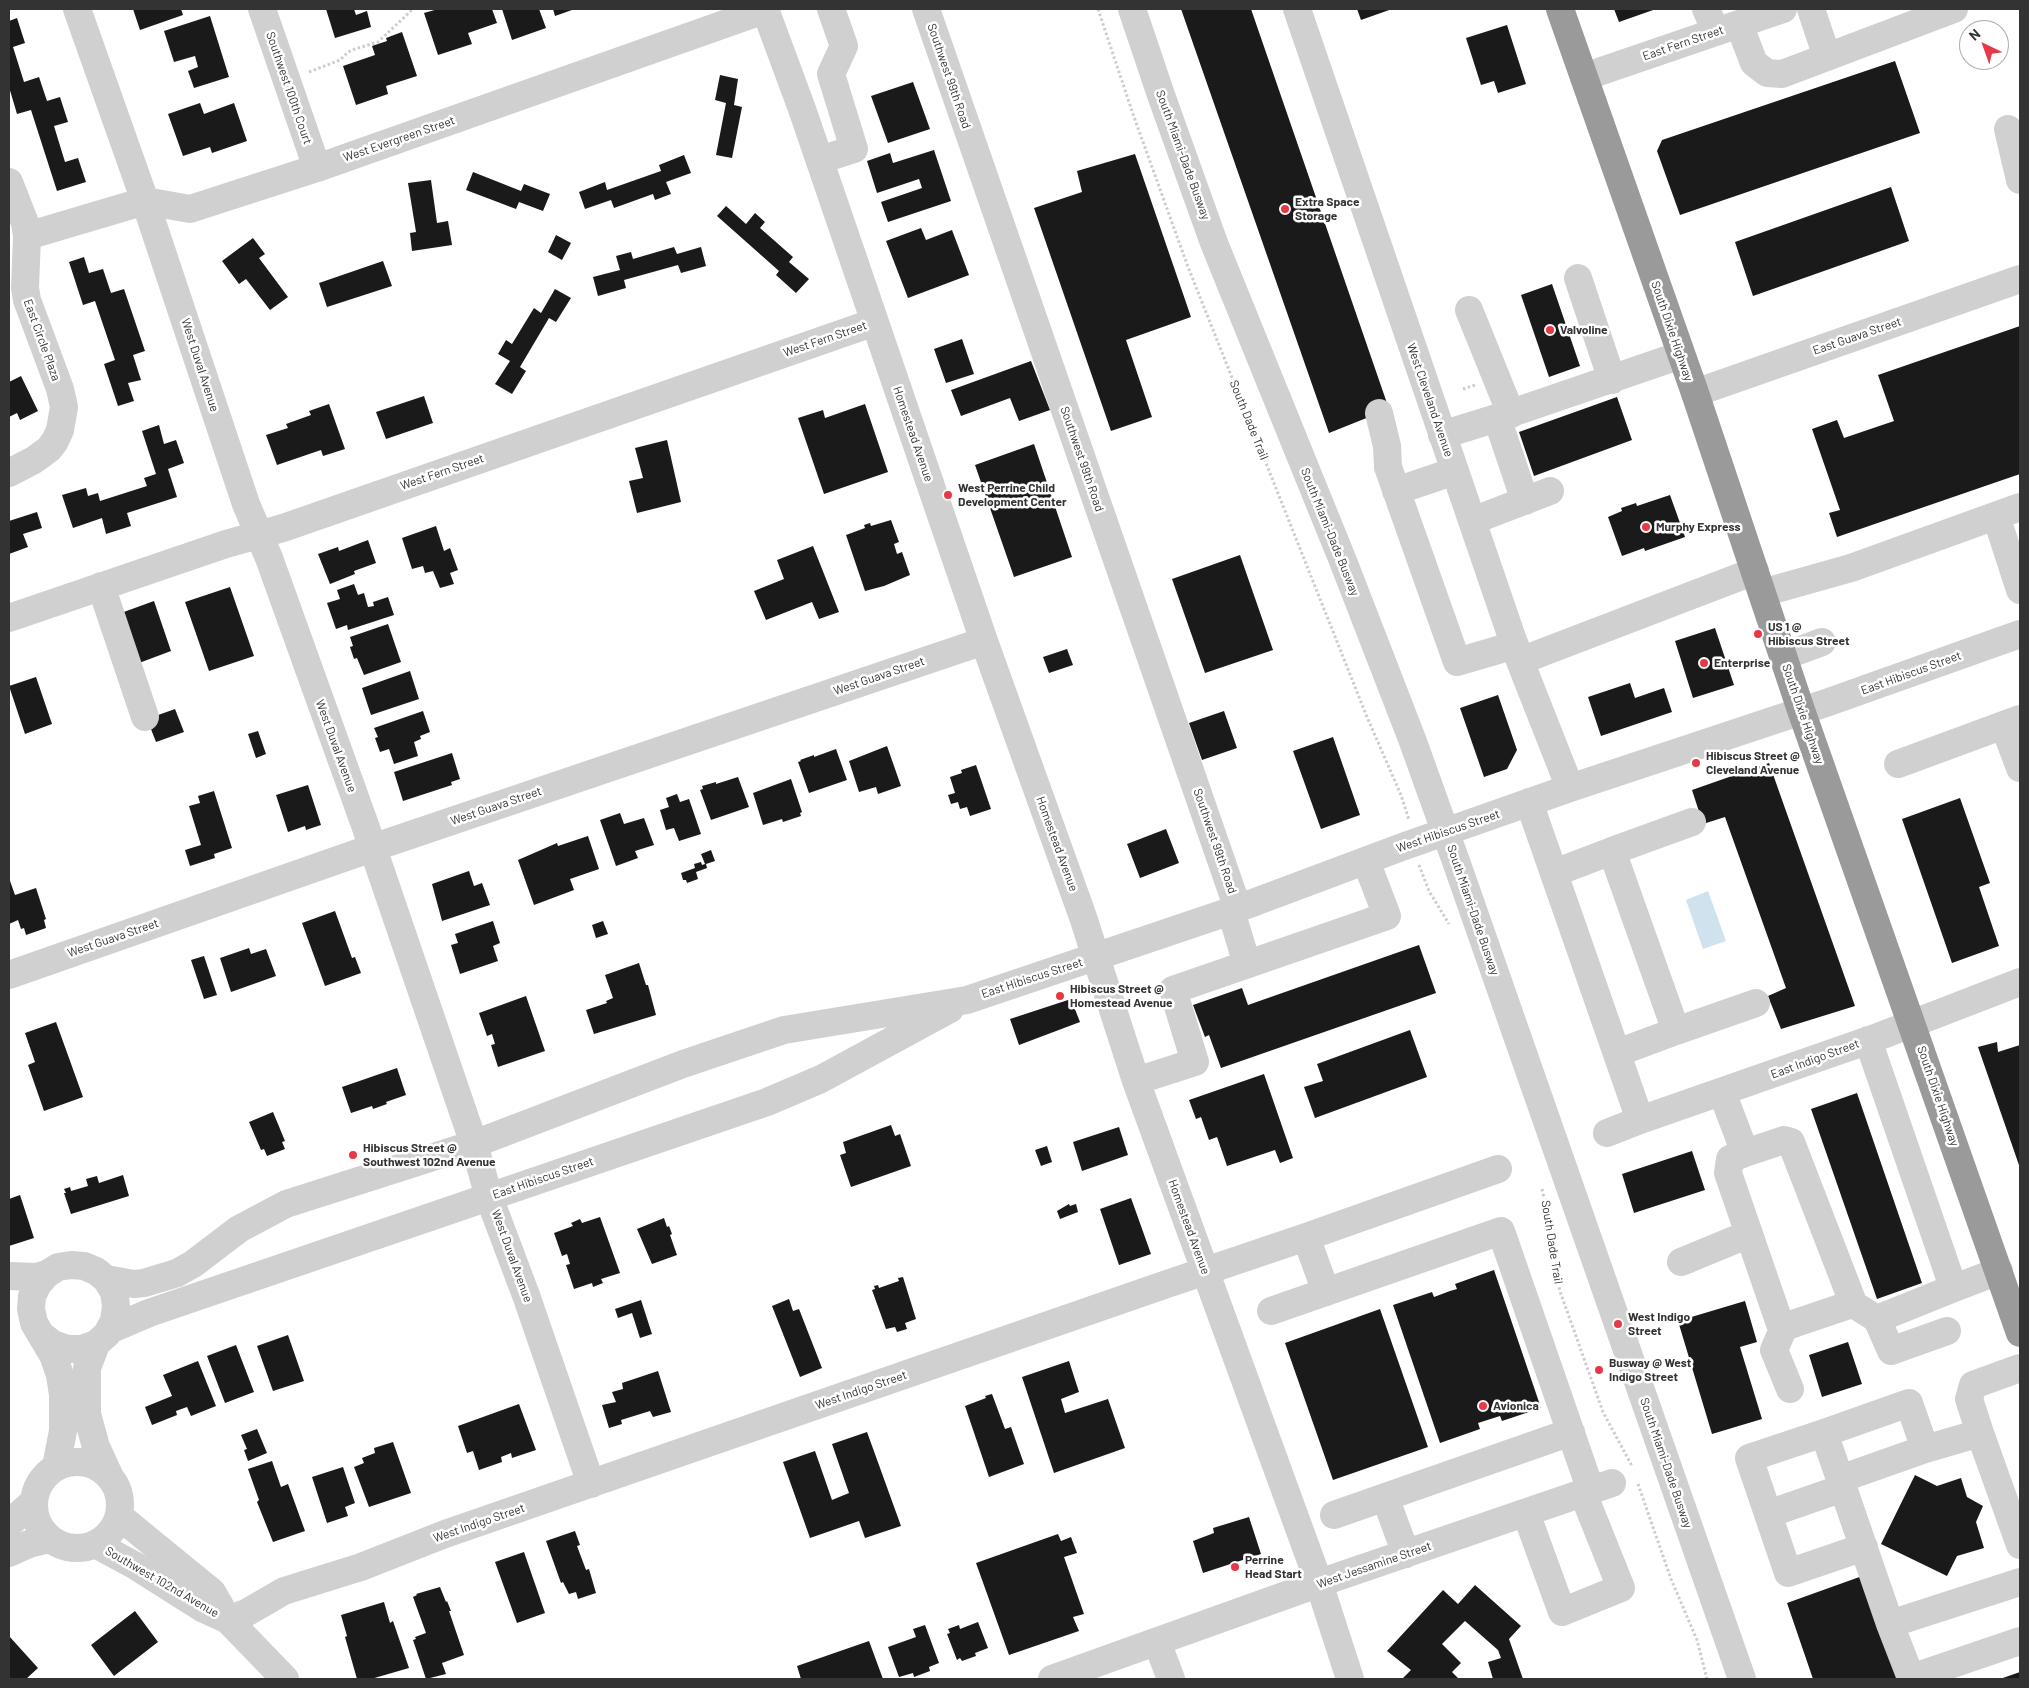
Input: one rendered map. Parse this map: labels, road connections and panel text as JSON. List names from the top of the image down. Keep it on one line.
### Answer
{"streets":{"highway":["South Dixie Highway"],"street":["East Fern Street","Southwest 99th Road","Southwest 100th Court","West Evergreen Street","South Miami-Dade Busway","East Guava Street","West Fern Street","East Circle Plaza","West Duval Avenue","West Cleveland Avenue","Homestead Avenue","East Hibiscus Street","West Guava Street","West Hibiscus Street","East Indigo Street","West Indigo Street","West Jessamine Street","Southwest 102nd Avenue"],"path":["South Dade Trail"]},"crossings":[["East Fern Street","South Dixie Highway"],["Southwest 99th Road","West Hibiscus Street"],["Southwest 100th Court","West Evergreen Street"],["West Evergreen Street","East Circle Plaza"],["West Evergreen Street","West Duval Avenue"],["West Evergreen Street","Homestead Avenue"],["South Miami-Dade Busway","West Hibiscus Street"],["South Dixie Highway","East Guava Street"],["South Dixie Highway","East Hibiscus Street"],["South Dixie Highway","West Hibiscus Street"],["South Dixie Highway","East Indigo Street"],["West Fern Street","West Duval Avenue"],["West Fern Street","Homestead Avenue"],["West Duval Avenue","East Hibiscus Street"],["West Duval Avenue","West Guava Street"],["West Duval Avenue","West Indigo Street"],["West Cleveland Avenue","West Hibiscus Street"],["South Dade Trail","West Jessamine Street"],["Homestead Avenue","East Hibiscus Street"],["Homestead Avenue","West Guava Street"],["Homestead Avenue","West Hibiscus Street"],["Homestead Avenue","West Indigo Street"],["Homestead Avenue","West Jessamine Street"],["East Hibiscus Street","West Hibiscus Street"],["West Indigo Street","Southwest 102nd Avenue"]],"places":["Extra Space Storage","Valvoline","West Perrine Child Development Center","Murphy Express","US 1 @ Hibiscus Street","Enterprise","Hibiscus Street @ Cleveland Avenue","Hibiscus Street @ Homestead Avenue","Hibiscus Street @ Southwest 102nd Avenue","West Indigo Street","Busway @ West Indigo Street","Avionica","Perrine Head Start"],"north":"top left"}
